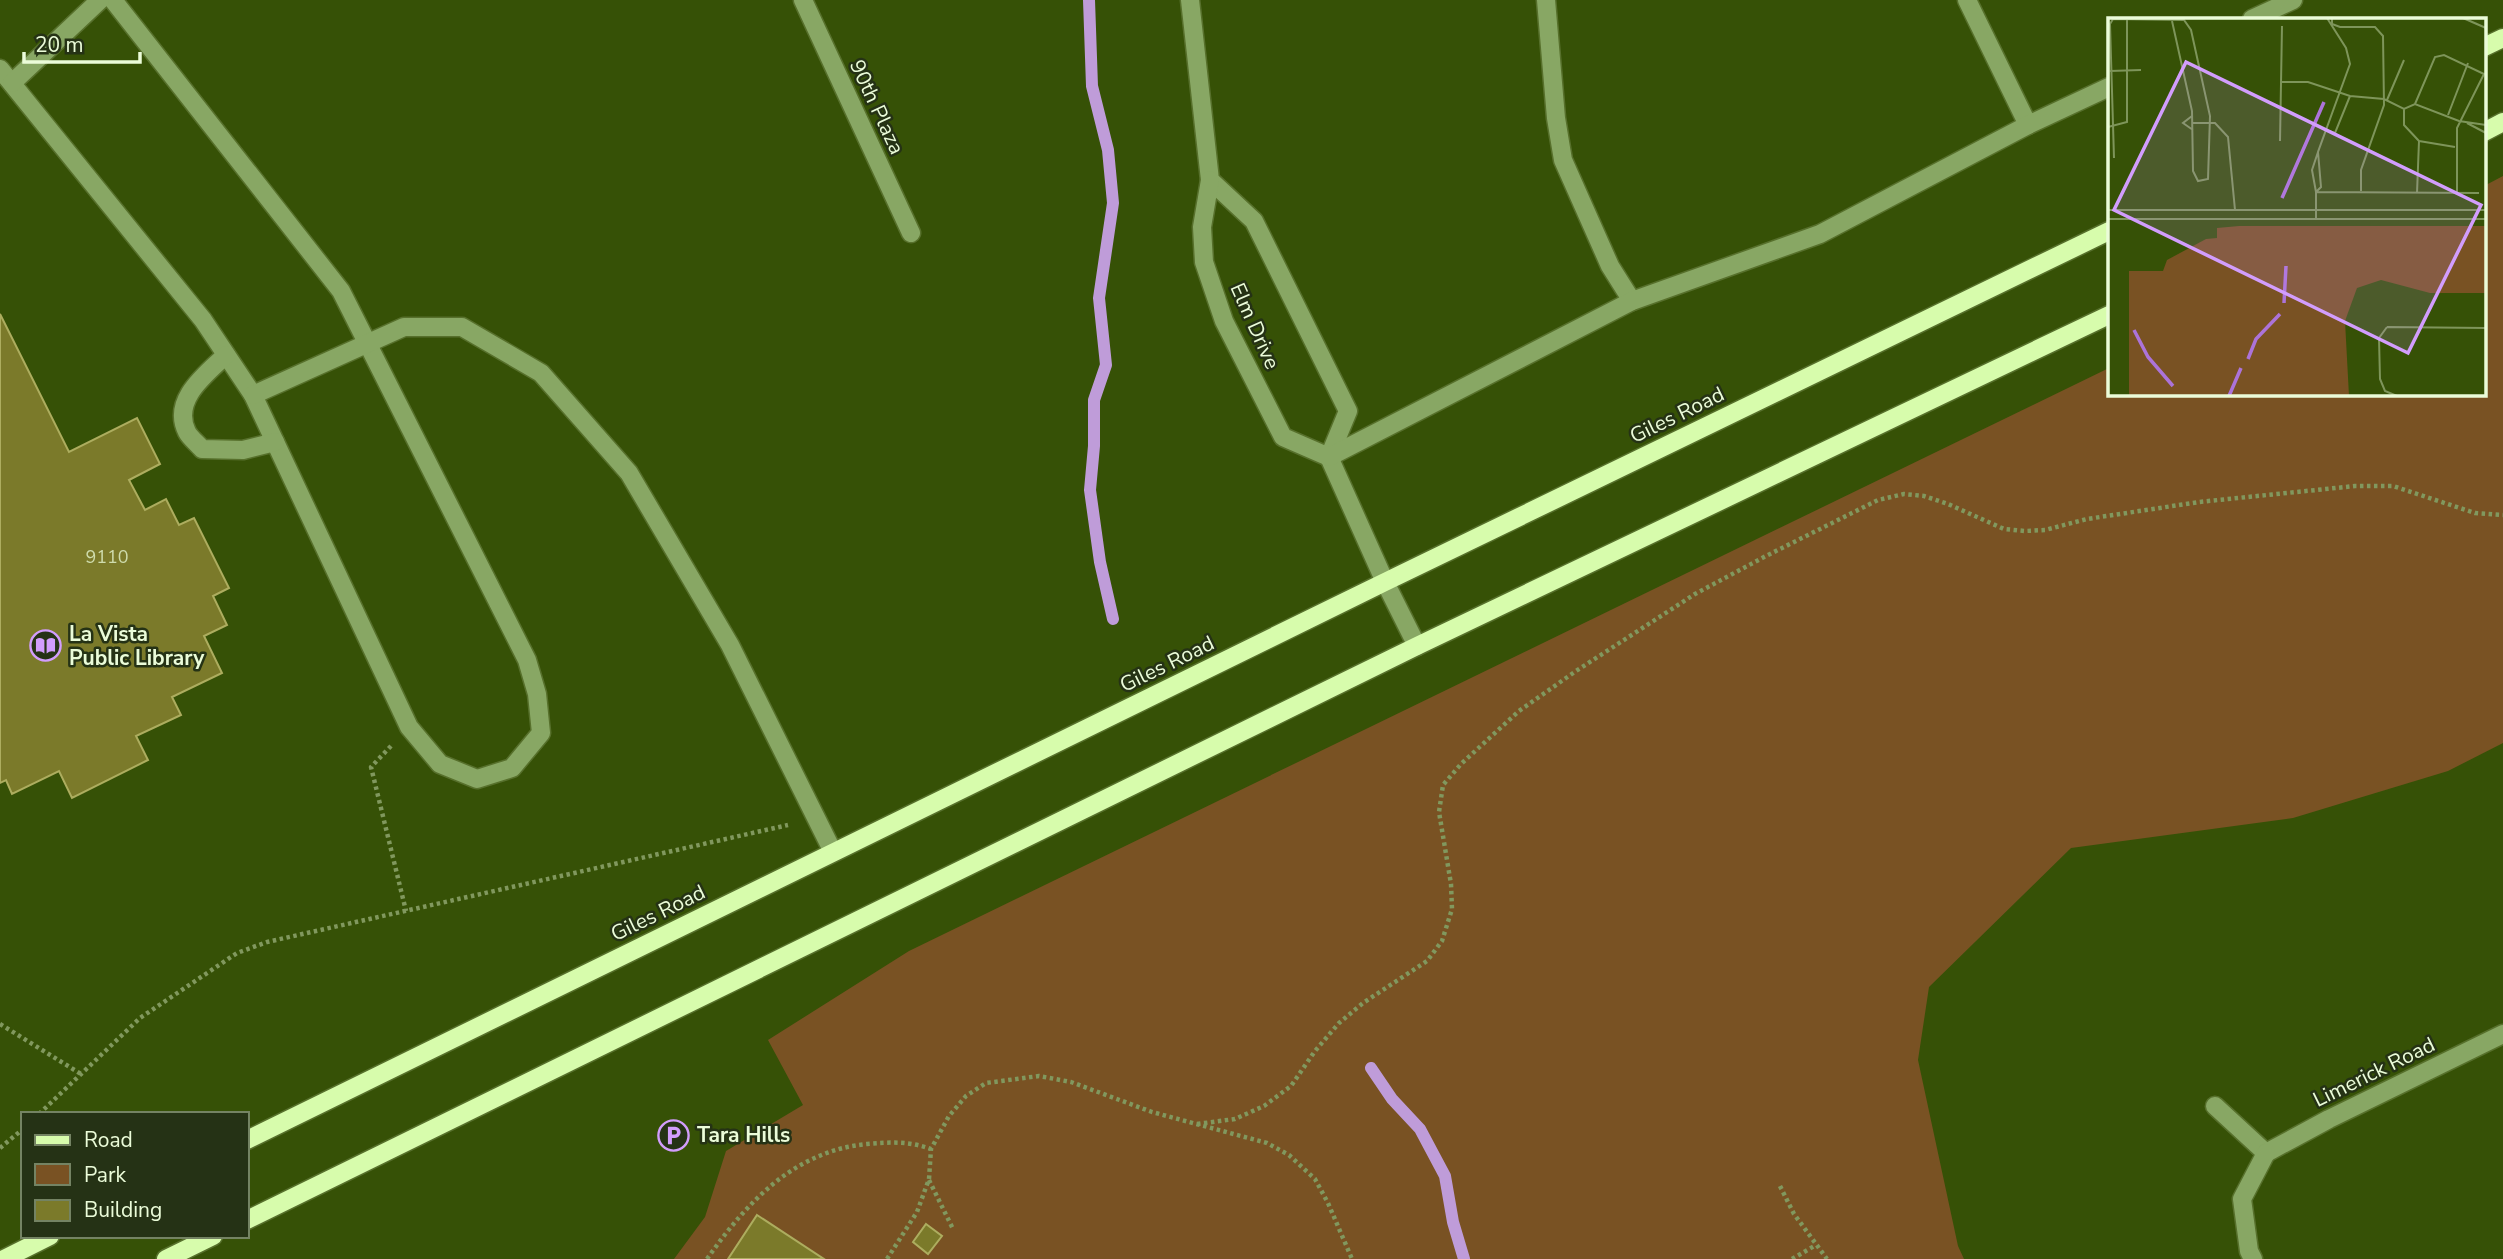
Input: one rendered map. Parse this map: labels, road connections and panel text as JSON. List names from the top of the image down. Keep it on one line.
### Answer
{"streets":{"main road":["Giles Road"],"street":["90th Plaza","Elm Drive","Limerick Road"]},"places":{"library":["La Vista Public Library"],"parking":["Tara Hills"]},"house_numbers":["9110"],"legend":["Road","Park","Building"],"scale_bar":"20 m"}
